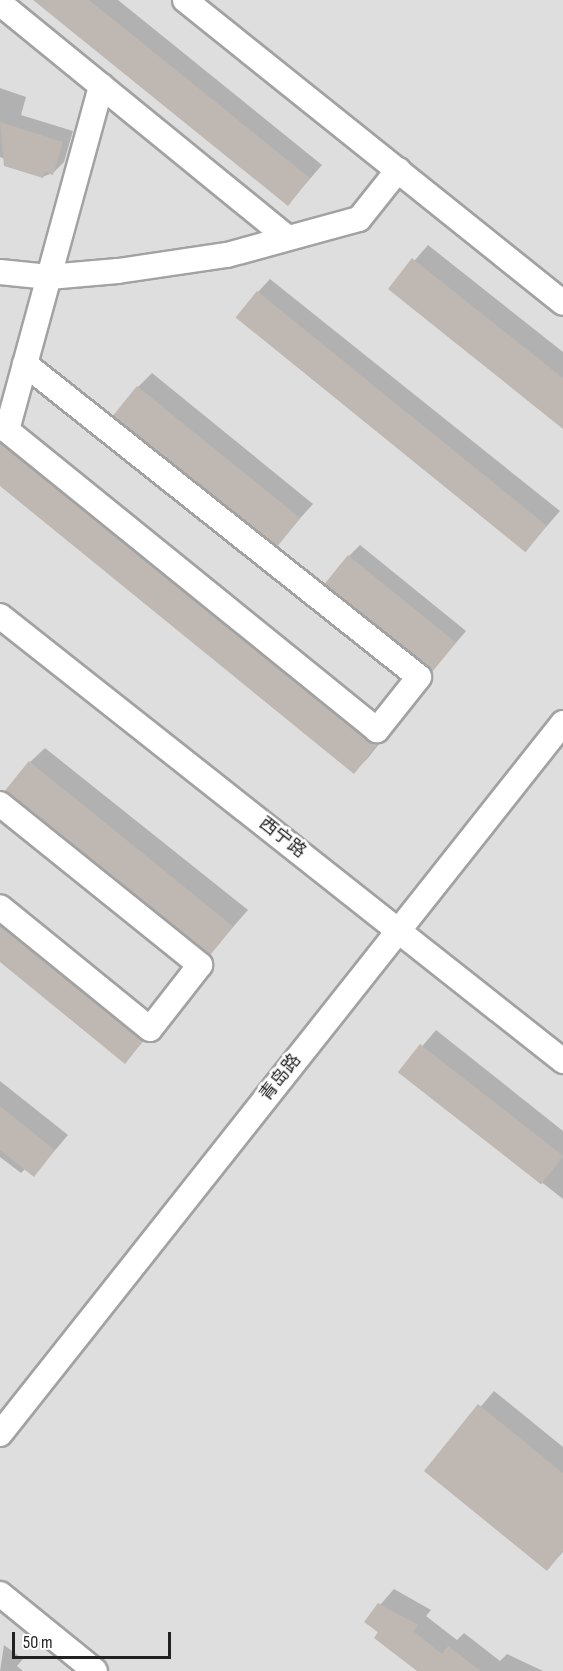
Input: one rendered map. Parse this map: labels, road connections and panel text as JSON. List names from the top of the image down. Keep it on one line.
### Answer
{"streets":{"street":["西宁路","青岛路"]},"crossings":[["西宁路","青岛路"]],"scale_bar":"50 m"}
